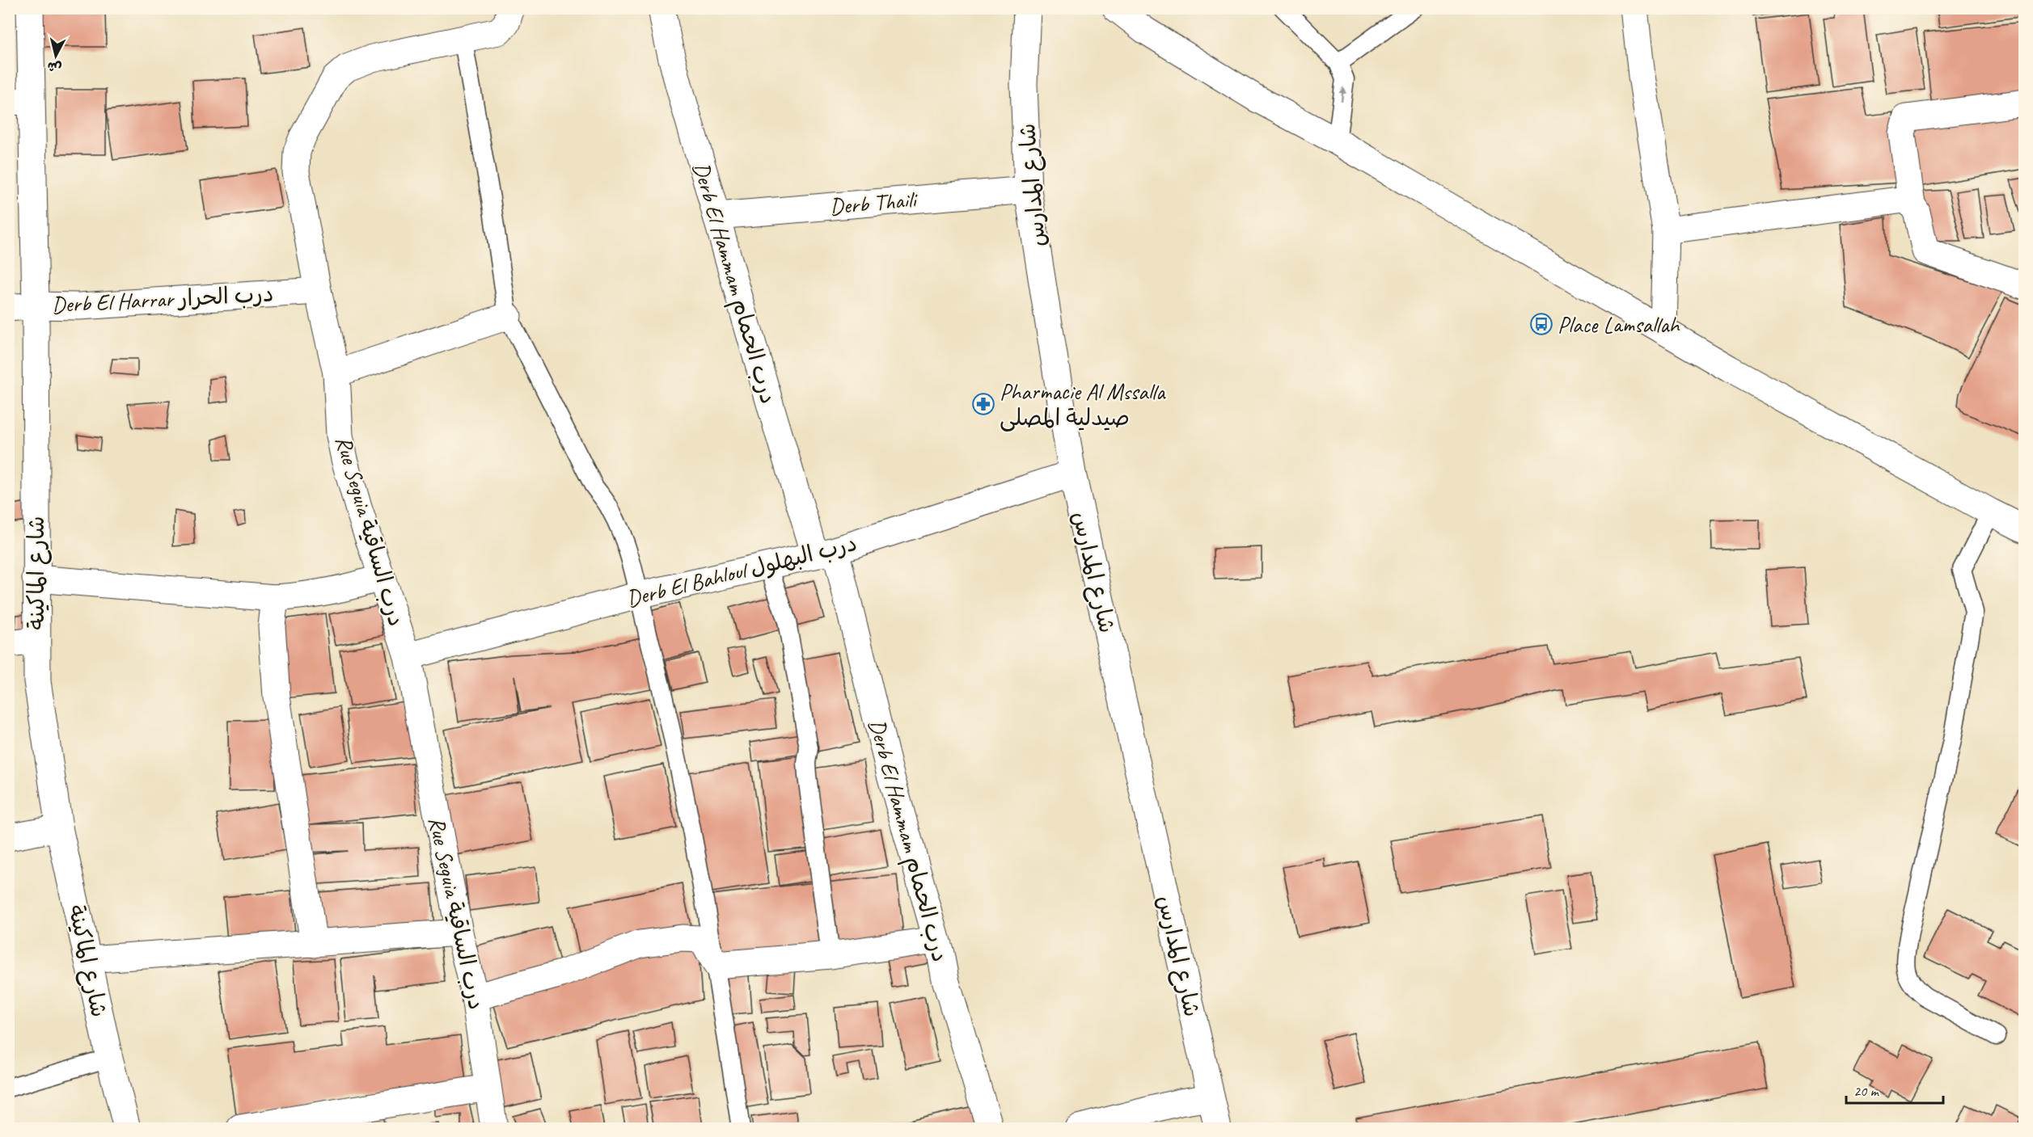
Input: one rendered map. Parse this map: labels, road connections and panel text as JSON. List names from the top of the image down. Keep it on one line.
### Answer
{"streets":{"street":["شارع المدارس","Derb Thaili","Derb El Hammam درب الحمام","Derb El Harrar درب الحرار","Rue Seguia درب الساقية","Derb El Bahloul درب البهلول","شارع الماكينة"]},"crossings":[["شارع المدارس","Derb Thaili"],["شارع المدارس","Derb El Bahloul درب البهلول"],["Derb Thaili","Derb El Hammam درب الحمام"],["Derb El Hammam درب الحمام","Derb El Bahloul درب البهلول"],["Derb El Harrar درب الحرار","Rue Seguia درب الساقية"],["Derb El Harrar درب الحرار","شارع الماكينة"],["Rue Seguia درب الساقية","Derb El Bahloul درب البهلول"]],"places":{"bus stop":["Place Lamsallah"],"pharmacy":["Pharmacie Al Mssalla صيدلية المصلى"]},"scale_bar":"20 m","north":"bottom"}
